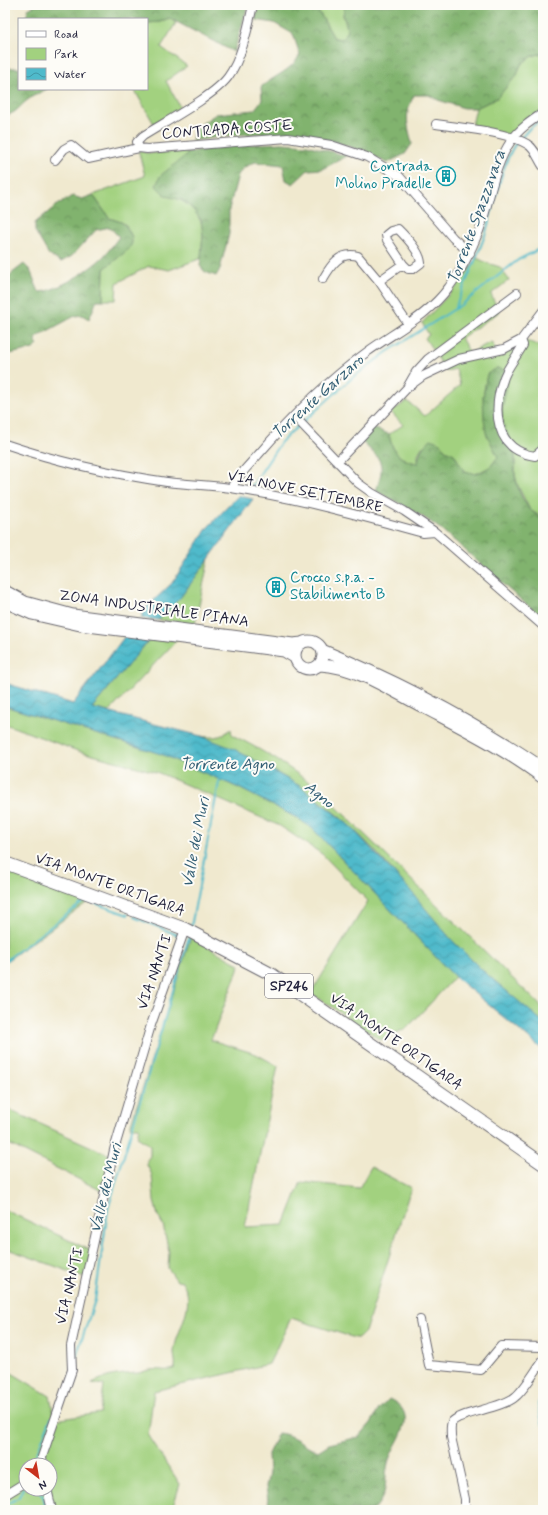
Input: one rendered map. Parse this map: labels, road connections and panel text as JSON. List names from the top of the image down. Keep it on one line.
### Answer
{"streets":{"main road":["ZONA INDUSTRIALE PIANA","VIA MONTE ORTIGARA","SP246"],"street":["CONTRADA COSTE","VIA NOVE SETTEMBRE","VIA NANTI"]},"crossings":[["VIA MONTE ORTIGARA","VIA NANTI"]],"water":["Torrente Spazzavara","Torrente Garzaro","Torrente Agno","Agno","Valle dei Muri"],"places":{"building":["Contrada Molino Pradelle","Crocco s.p.a. - Stabilimento B"]},"legend":["Road","Park","Water"],"north":"bottom right"}
